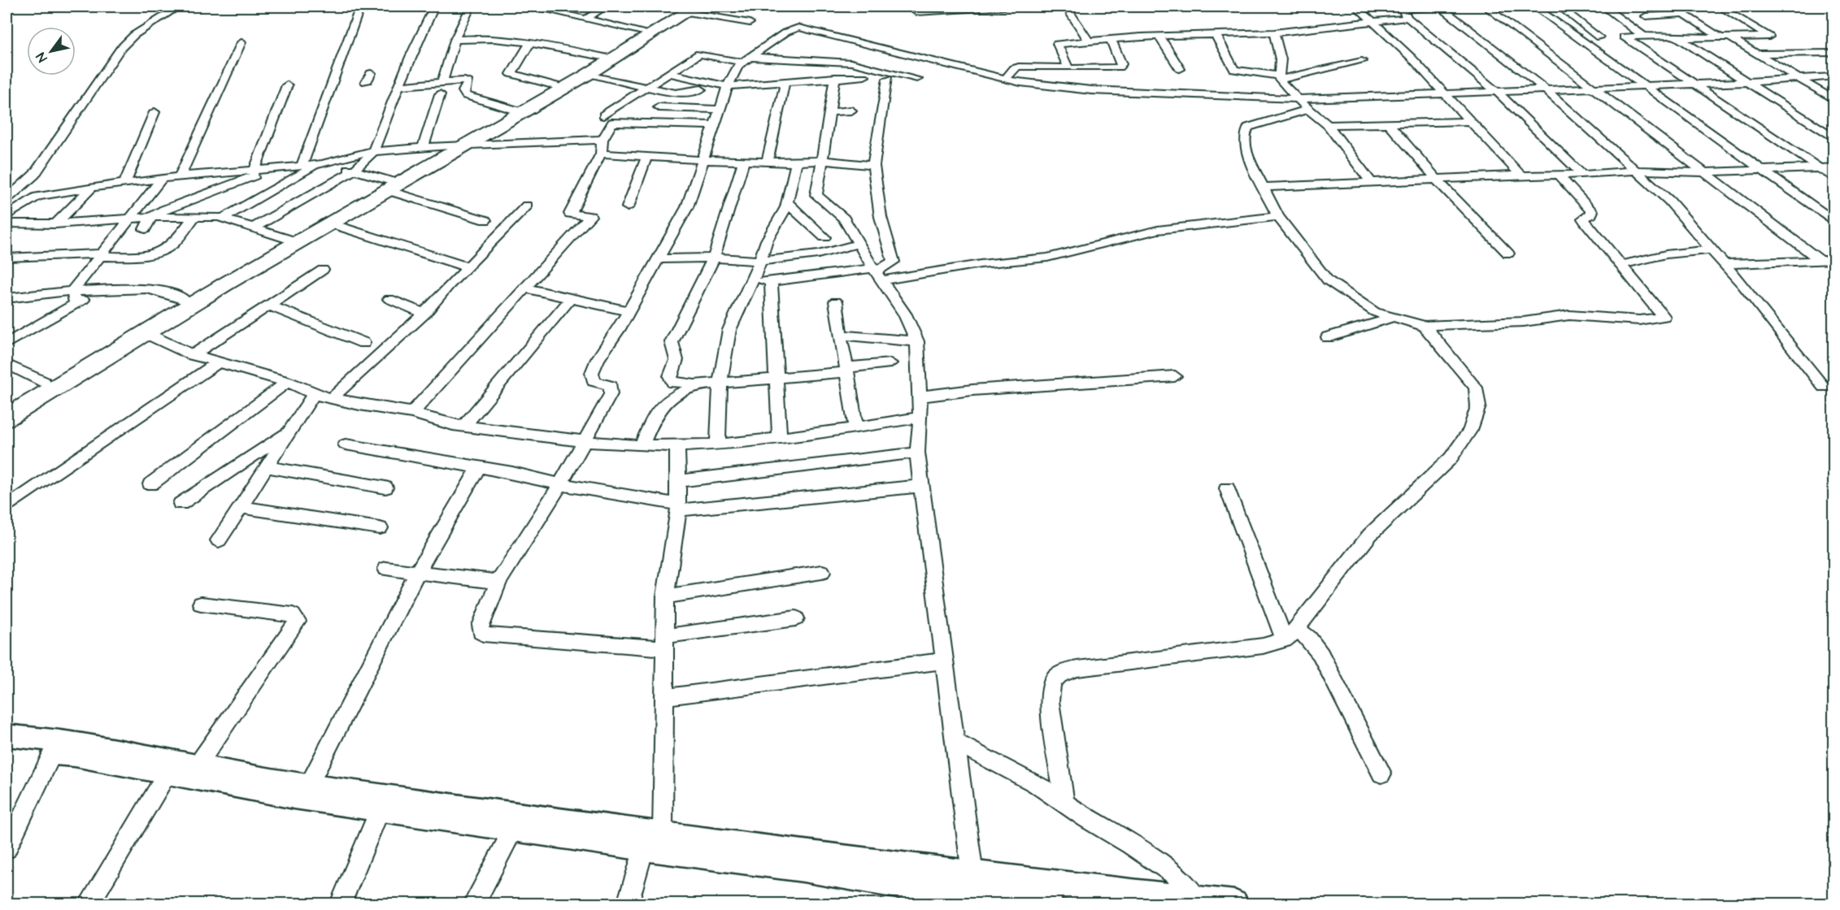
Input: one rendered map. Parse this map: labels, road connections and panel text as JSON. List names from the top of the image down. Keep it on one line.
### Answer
{"north":"bottom left"}
